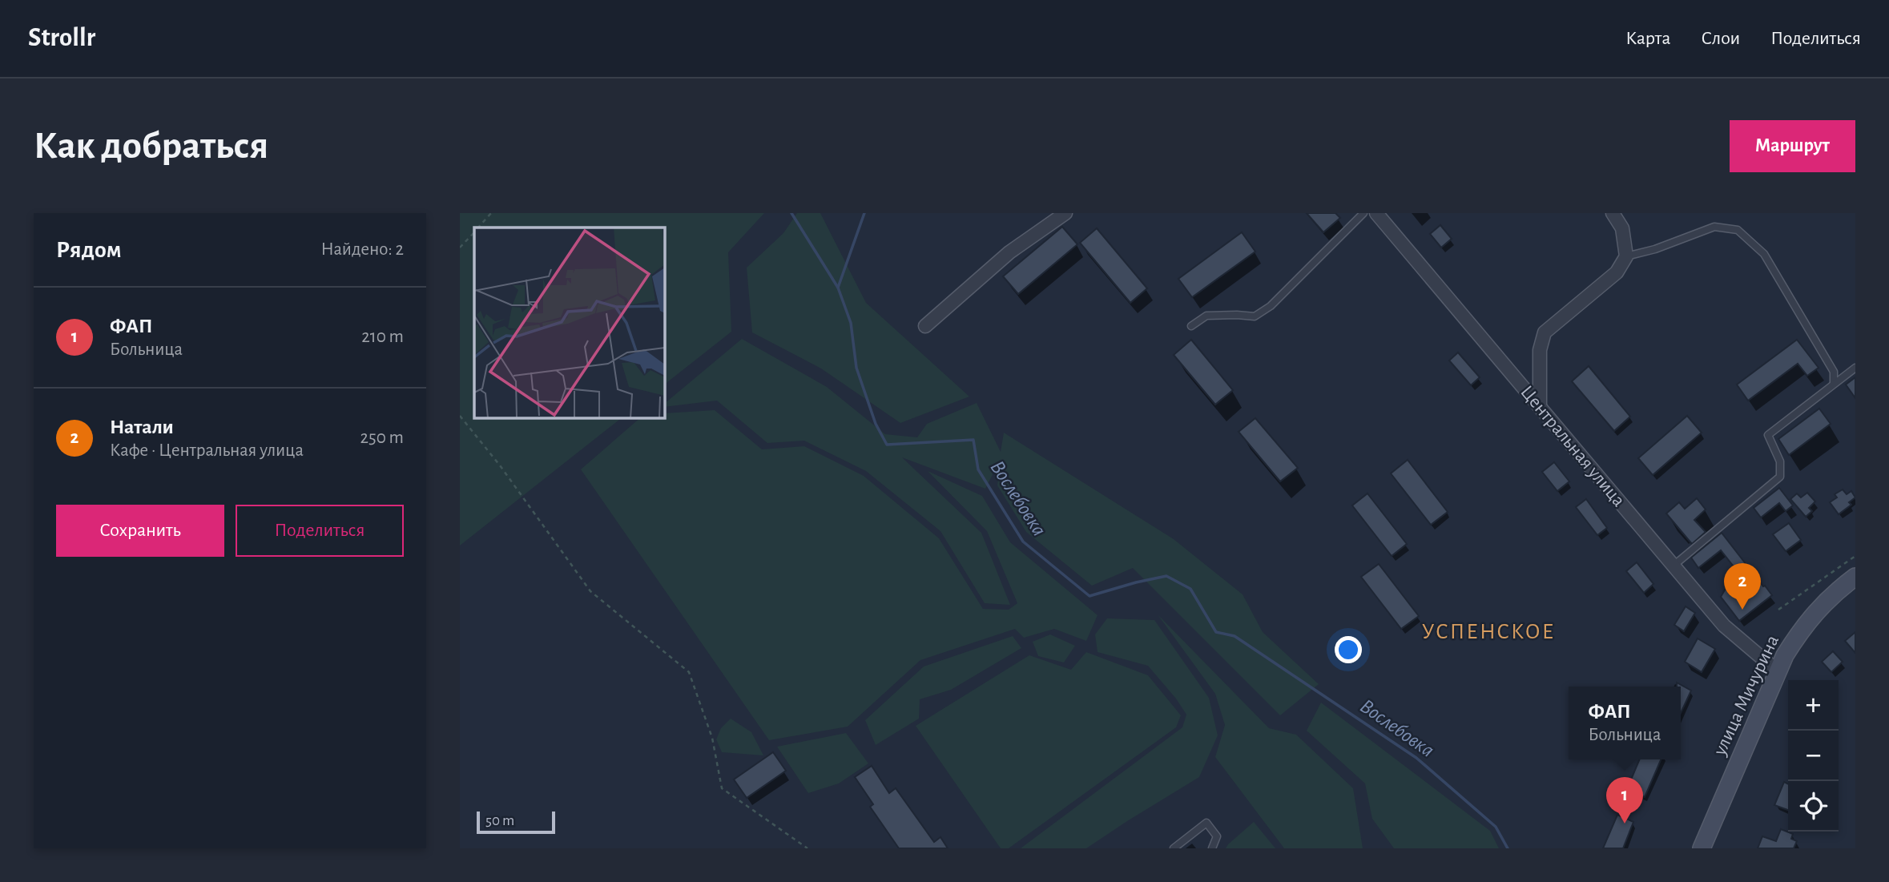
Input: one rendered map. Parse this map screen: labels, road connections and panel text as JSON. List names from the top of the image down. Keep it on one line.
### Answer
{"streets":{"main road":["улица Мичурина"],"street":["Центральная улица"]},"crossings":[["Центральная улица","улица Мичурина"]],"districts":["УСПЕНСКОЕ"],"water":["Вослебовка"],"scale_bar":"50 m","page":{"header":"Strollr","nav":["Карта","Слои","Поделиться"],"buttons":["Маршрут",["Сохранить","Поделиться"]],"title":"Как добраться","heading":["Рядом","Найдено: 2"],"list":[{"mark":"1","name":"ФАП","note":"Больница","value":"210 m"},{"mark":"2","name":"Натали","note":"Кафе · Центральная улица","value":"250 m"}],"pins":["2","1"],"map_buttons":["+","−"],"popup":["ФАП","Больница"],"scale":"50 m"}}
